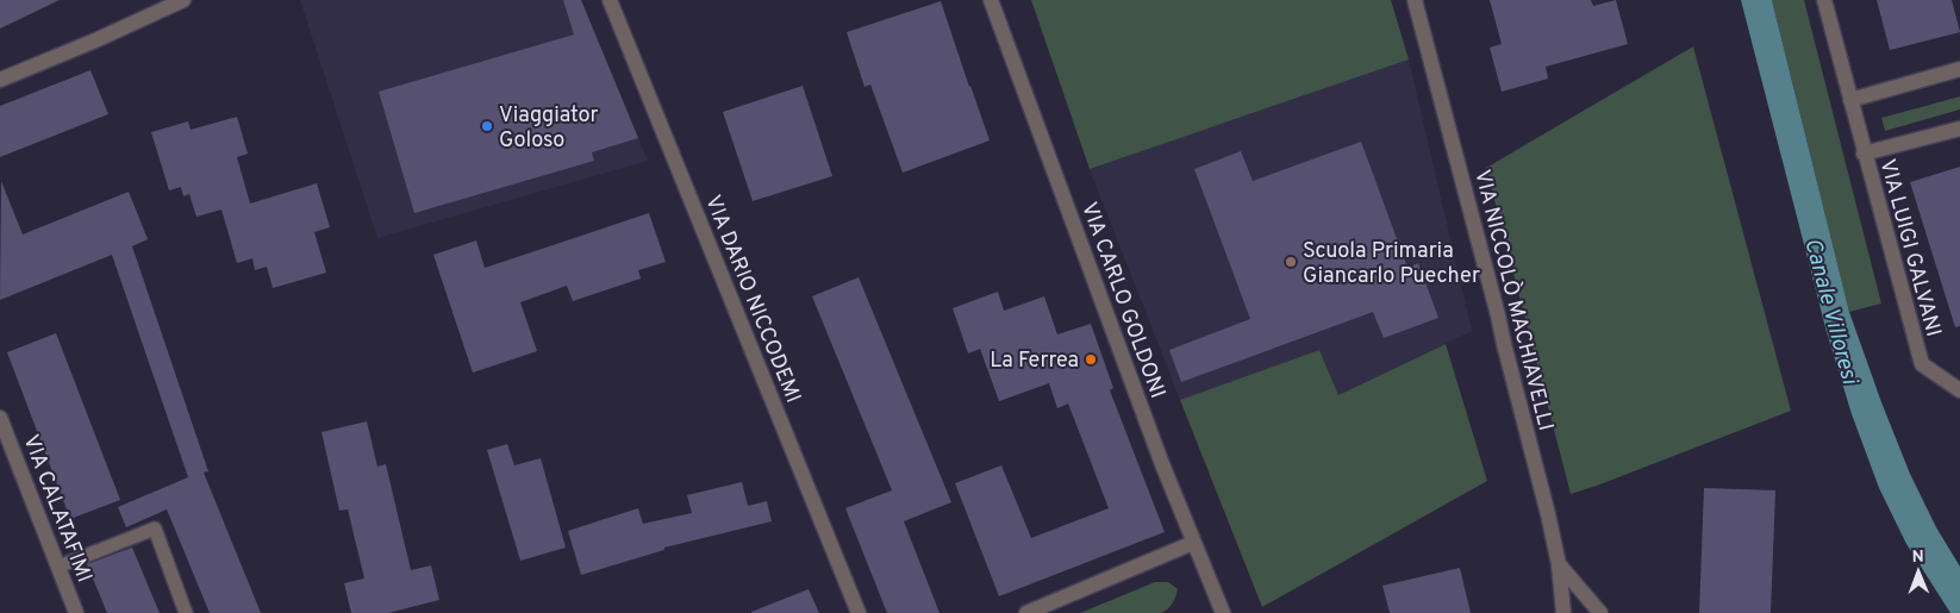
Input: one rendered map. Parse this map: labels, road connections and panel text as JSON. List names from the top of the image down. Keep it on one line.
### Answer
{"streets":{"street":["VIA LUIGI GALVANI","VIA DARIO NICCODEMI","VIA CARLO GOLDONI","VIA NICCOLÒ MACHIAVELLI","VIA CALATAFIMI"]},"water":["Canale Villoresi"],"places":["Viaggiator Goloso","Scuola Primaria Giancarlo Puecher","La Ferrea"],"north":"top"}
